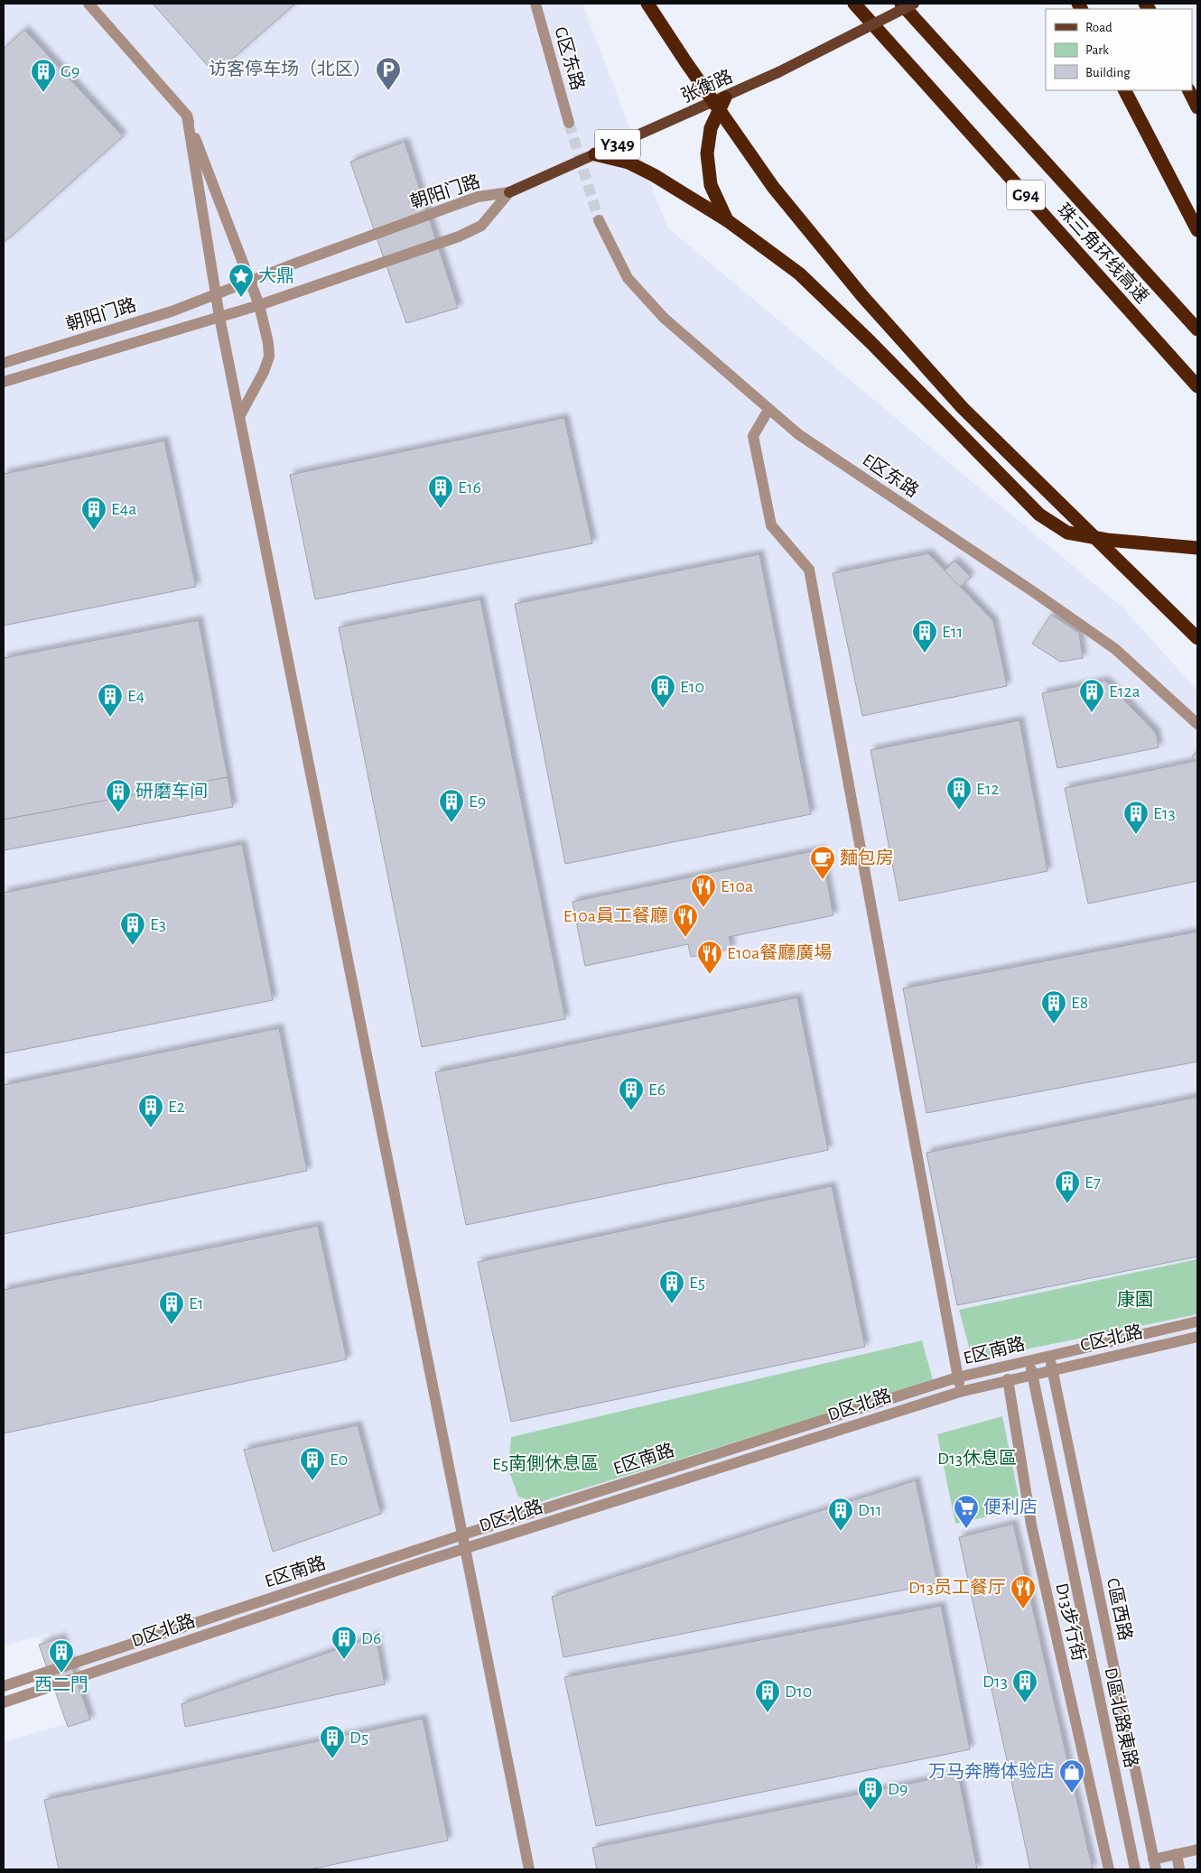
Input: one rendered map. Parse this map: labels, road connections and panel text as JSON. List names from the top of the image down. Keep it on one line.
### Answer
{"streets":{"highway":["G94","珠三角环线高速"],"main road":["张衡路","Y349"],"street":["G区东路","朝阳门路","E区东路","C区北路","E区南路","D区北路","C區西路","D13步行街","D區北路東路"]},"crossings":[["张衡路","朝阳门路"],["C区北路","D区北路"],["C区北路","C區西路"],["C区北路","D區北路東路"],["E区南路","C區西路"],["E区南路","D區北路東路"],["D区北路","D13步行街"],["D区北路","D區北路東路"]],"parks":["康園","D13休息區","E5南側休息區"],"places":{"parking":["访客停车场（北区）"],"building":["G9","E16","E4a","E11","E10","E12a","E4","E12","研磨车间","E9","E13","E3","E8","E6","E2","E7","E5","E1","E0","D11","D6","西二門","D13","D10","D5","D9"],"place":["大鼎"],"cafe":["麵包房"],"restaurant":["E10a","E10a員工餐廳","E10a餐廳廣場","D13员工餐厅"],"supermarket":["便利店"],"shop":["万马奔腾体验店"]},"legend":["Road","Park","Building"]}
